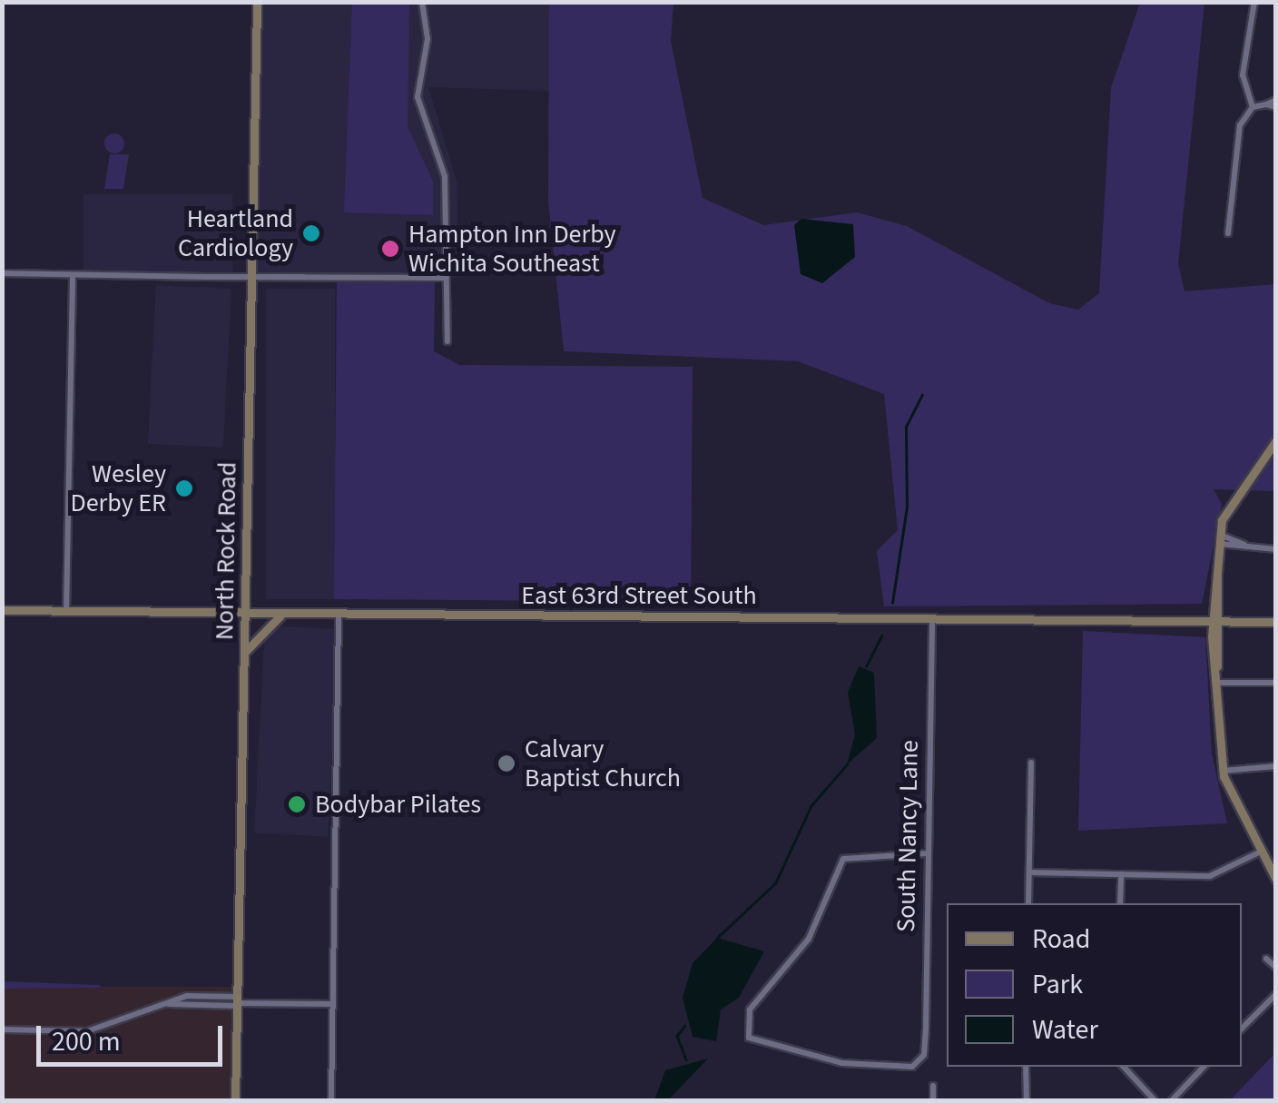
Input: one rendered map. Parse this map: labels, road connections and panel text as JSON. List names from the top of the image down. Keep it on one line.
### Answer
{"streets":{"main road":["North Rock Road","East 63rd Street South"],"street":["South Nancy Lane"]},"crossings":[["North Rock Road","East 63rd Street South"],["East 63rd Street South","South Nancy Lane"]],"places":["Heartland Cardiology","Hampton Inn Derby Wichita Southeast","Wesley Derby ER","Calvary Baptist Church","Bodybar Pilates"],"legend":["Road","Park","Water"],"scale_bar":"200 m"}
